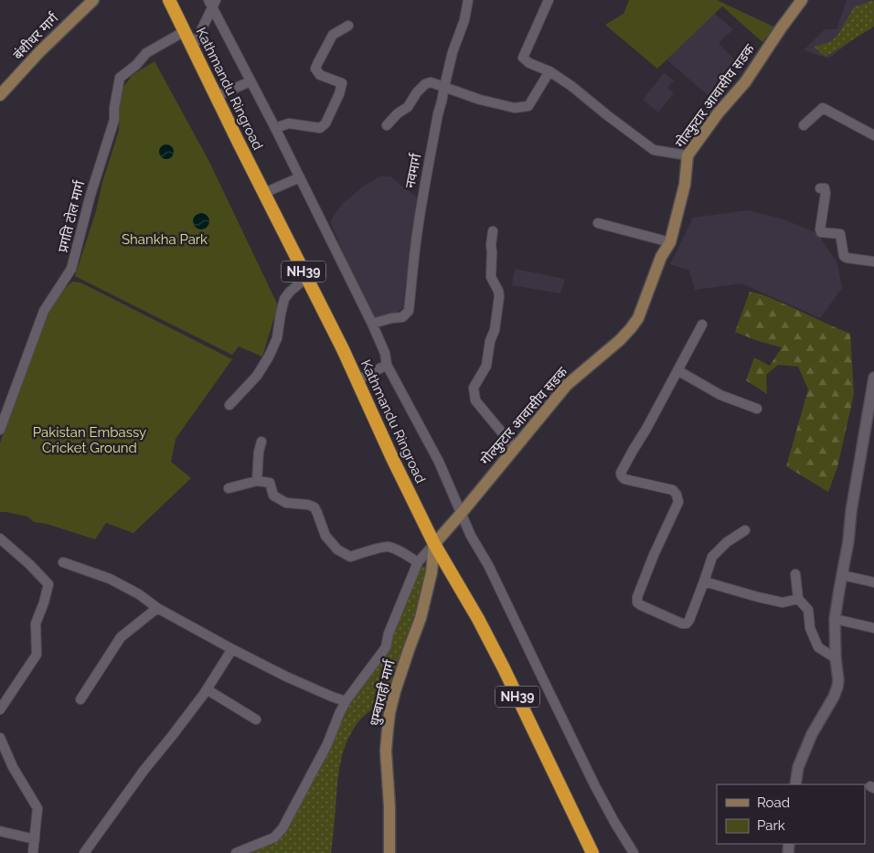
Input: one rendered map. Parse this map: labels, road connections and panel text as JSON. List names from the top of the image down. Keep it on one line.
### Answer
{"streets":{"highway":["Kathmandu Ringroad","NH39"],"main road":["बंशीधर मार्ग","गोल्फुटार आवासीय सडक","धुम्बाराही मार्ग"],"street":["नवमार्ग","प्रगति टोल मार्ग"]},"crossings":[["Kathmandu Ringroad","गोल्फुटार आवासीय सडक"],["Kathmandu Ringroad","प्रगति टोल मार्ग"],["Kathmandu Ringroad","धुम्बाराही मार्ग"],["गोल्फुटार आवासीय सडक","धुम्बाराही मार्ग"]],"parks":["Shankha Park","Pakistan Embassy Cricket Ground"],"legend":["Road","Park"]}
